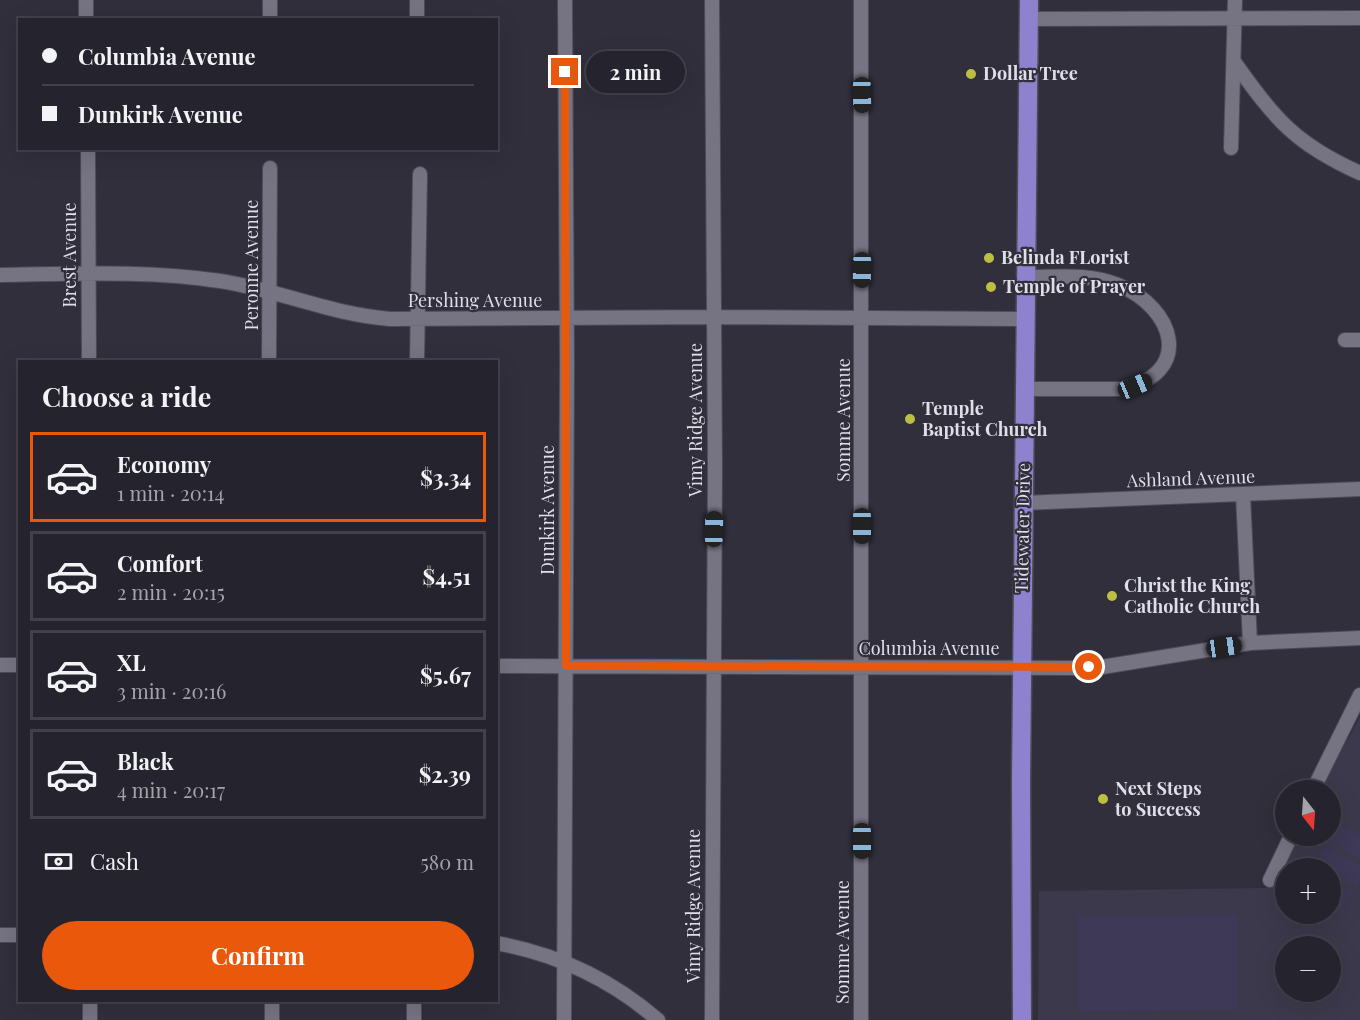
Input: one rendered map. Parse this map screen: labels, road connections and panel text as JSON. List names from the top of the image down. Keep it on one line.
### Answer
{"streets":{"highway":["Tidewater Drive"],"street":["Brest Avenue","Peronne Avenue","Pershing Avenue","Vimy Ridge Avenue","Somme Avenue","Ashland Avenue","Dunkirk Avenue","Columbia Avenue"]},"crossings":[["Brest Avenue","Pershing Avenue"],["Peronne Avenue","Pershing Avenue"],["Pershing Avenue","Vimy Ridge Avenue"],["Pershing Avenue","Somme Avenue"],["Pershing Avenue","Dunkirk Avenue"],["Pershing Avenue","Tidewater Drive"],["Vimy Ridge Avenue","Columbia Avenue"],["Somme Avenue","Columbia Avenue"],["Ashland Avenue","Tidewater Drive"],["Dunkirk Avenue","Columbia Avenue"],["Tidewater Drive","Columbia Avenue"]],"places":["Dollar Tree","Belinda FLorist","Temple of Prayer","Temple Baptist Church","Christ the King Catholic Church","Next Steps to Success"],"north":"bottom","page":{"banner":["Columbia Avenue","Dunkirk Avenue"],"bubble":"2 min","heading":"Choose a ride","list":[{"name":"Economy","note":"1 min · 20:14","value":"$3.34"},{"name":"Comfort","note":"2 min · 20:15","value":"$4.51"},{"name":"XL","note":"3 min · 20:16","value":"$5.67"},{"name":"Black","note":"4 min · 20:17","value":"$2.39"}],"map_buttons":["+","−"],"pay":["Cash","580 m"],"buttons":"Confirm"}}
